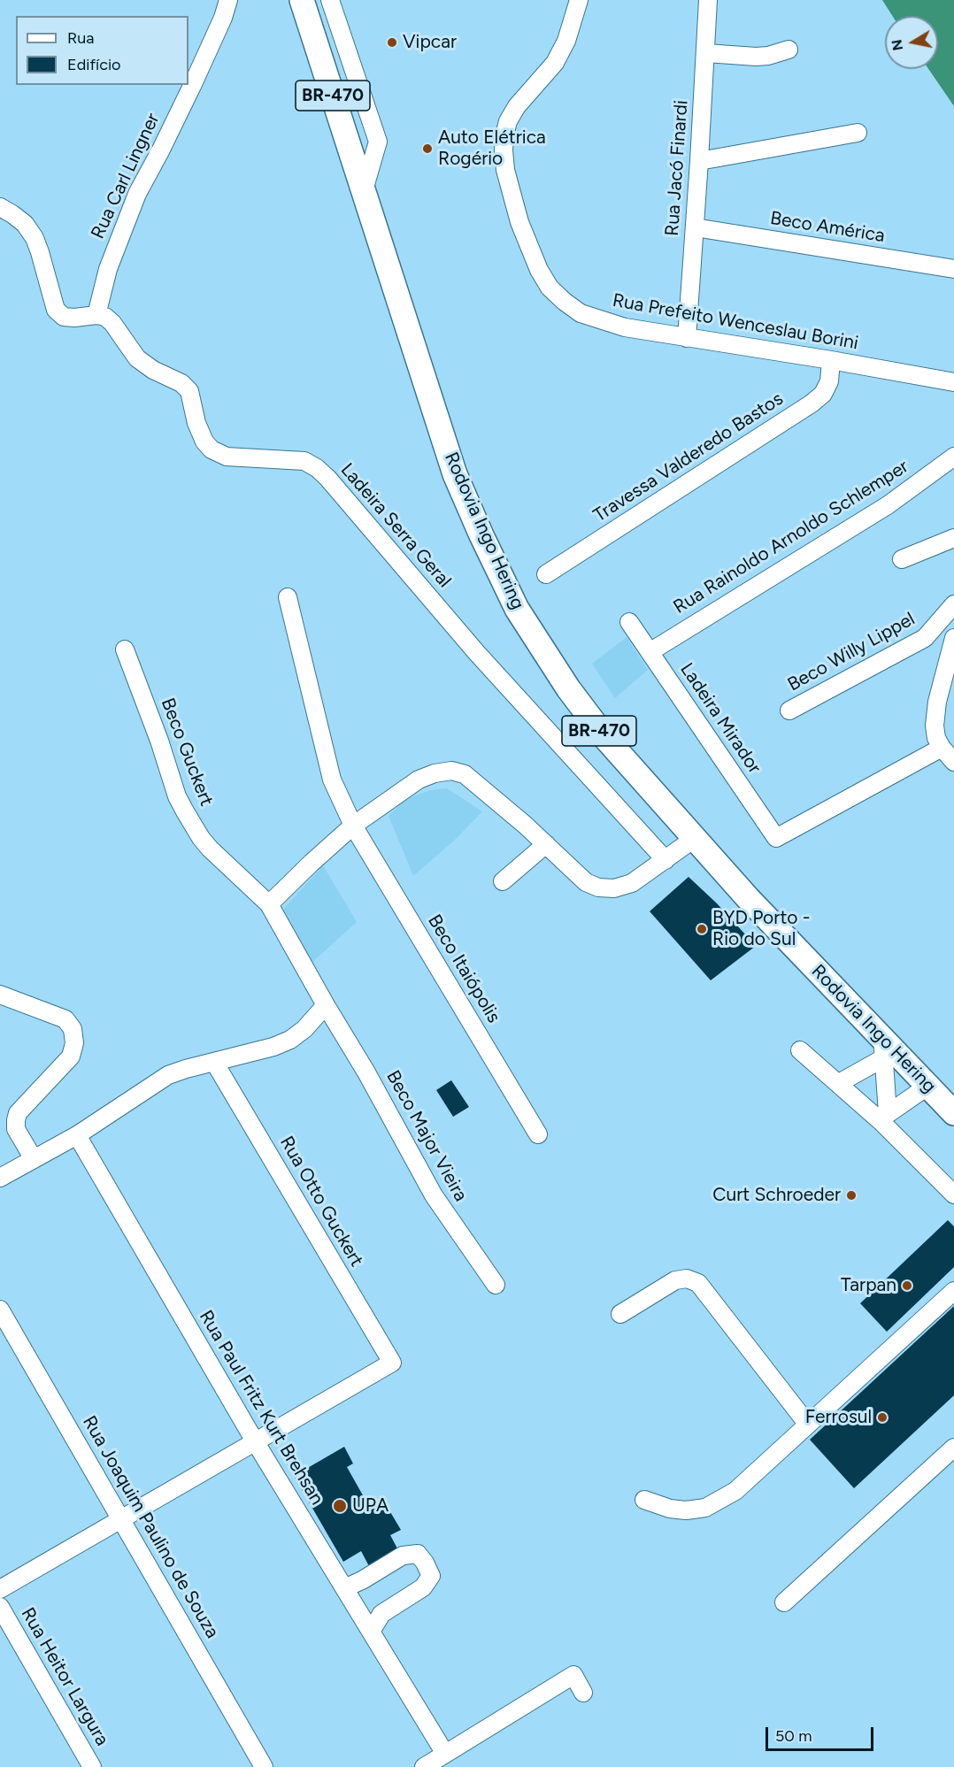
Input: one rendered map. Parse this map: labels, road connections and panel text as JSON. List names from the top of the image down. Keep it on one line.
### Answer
{"streets":{"highway":["BR-470","Rodovia Ingo Hering"],"street":["Rua Jacó Finardi","Rua Carl Lingner","Beco América","Rua Prefeito Wenceslau Borini","Travessa Valderedo Bastos","Ladeira Serra Geral","Rua Rainoldo Arnoldo Schlemper","Beco Willy Lippel","Ladeira Mirador","Beco Guckert","Beco Itaiópolis","Beco Major Vieira","Rua Otto Guckert","Rua Paul Fritz Kurt Brehsan","Rua Joaquim Paulino de Souza","Rua Heitor Largura"]},"crossings":[["Rua Jacó Finardi","Beco América"],["Rua Jacó Finardi","Rua Prefeito Wenceslau Borini"],["Rua Carl Lingner","Ladeira Serra Geral"],["Rua Prefeito Wenceslau Borini","Travessa Valderedo Bastos"],["Rua Rainoldo Arnoldo Schlemper","Ladeira Mirador"],["Beco Guckert","Beco Major Vieira"],["Rua Otto Guckert","Rua Paul Fritz Kurt Brehsan"]],"places":["Vipcar","Auto Elétrica Rogério","BYD Porto - Rio do Sul","Curt Schroeder","Tarpan","Ferrosul","UPA"],"legend":["Rua","Edifício"],"scale_bar":"50 m","north":"left"}
